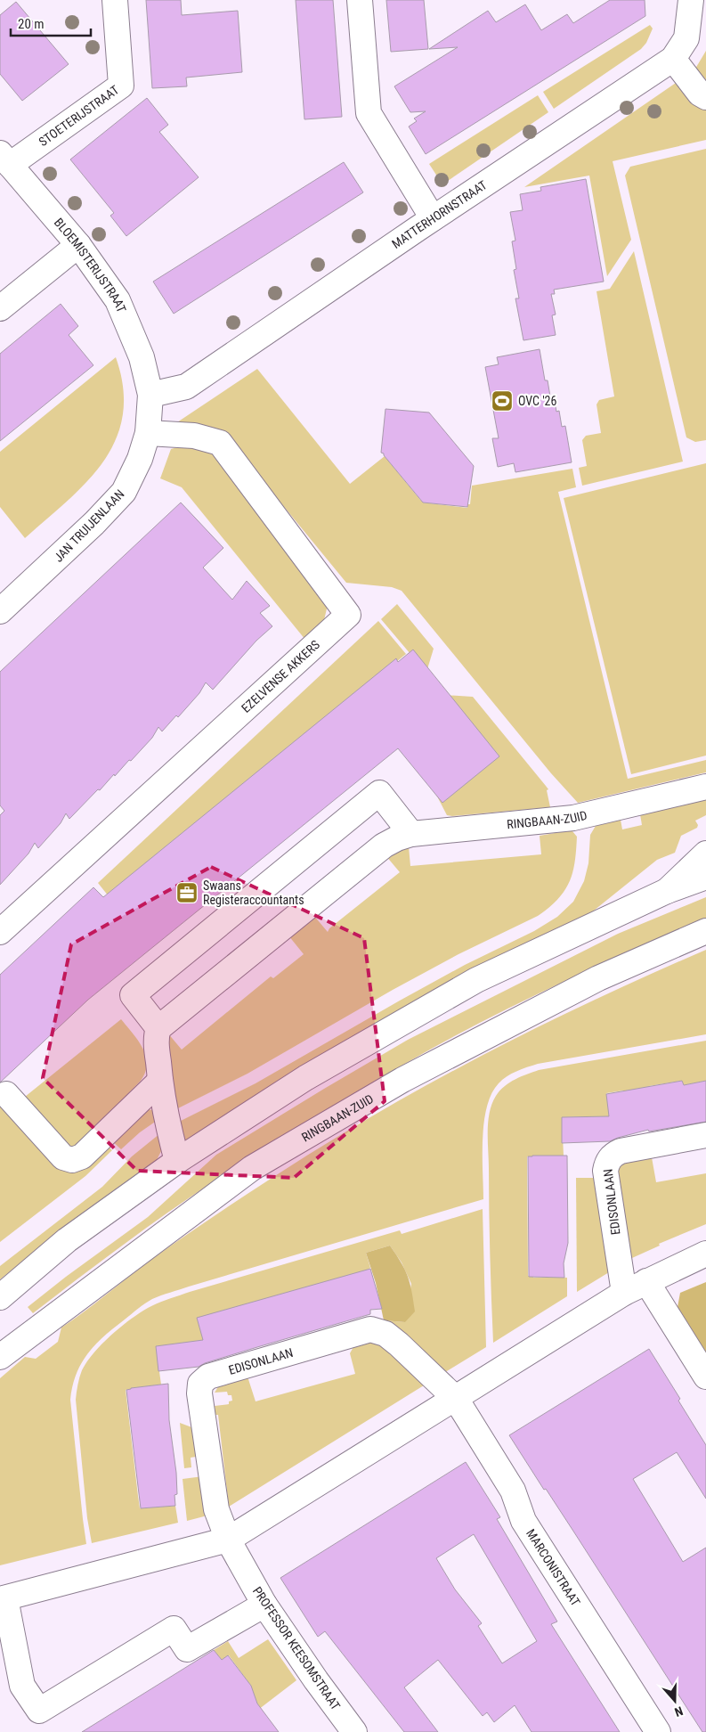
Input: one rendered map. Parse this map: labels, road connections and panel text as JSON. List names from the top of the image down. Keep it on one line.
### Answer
{"streets":{"street":["STOETERIJSTRAAT","MATTERHORNSTRAAT","BLOEMISTERIJSTRAAT","JAN TRUIJENLAAN","EZELVENSE AKKERS","RINGBAAN-ZUID","EDISONLAAN","MARCONISTRAAT","PROFESSOR KEESOMSTRAAT"]},"crossings":[["STOETERIJSTRAAT","BLOEMISTERIJSTRAAT"],["MATTERHORNSTRAAT","BLOEMISTERIJSTRAAT"],["MATTERHORNSTRAAT","JAN TRUIJENLAAN"],["BLOEMISTERIJSTRAAT","JAN TRUIJENLAAN"],["JAN TRUIJENLAAN","EZELVENSE AKKERS"],["EDISONLAAN","MARCONISTRAAT"],["EDISONLAAN","PROFESSOR KEESOMSTRAAT"]],"places":{"sports":["OVC '26"],"office":["Swaans Registeraccountants"]},"scale_bar":"20 m","north":"bottom"}
